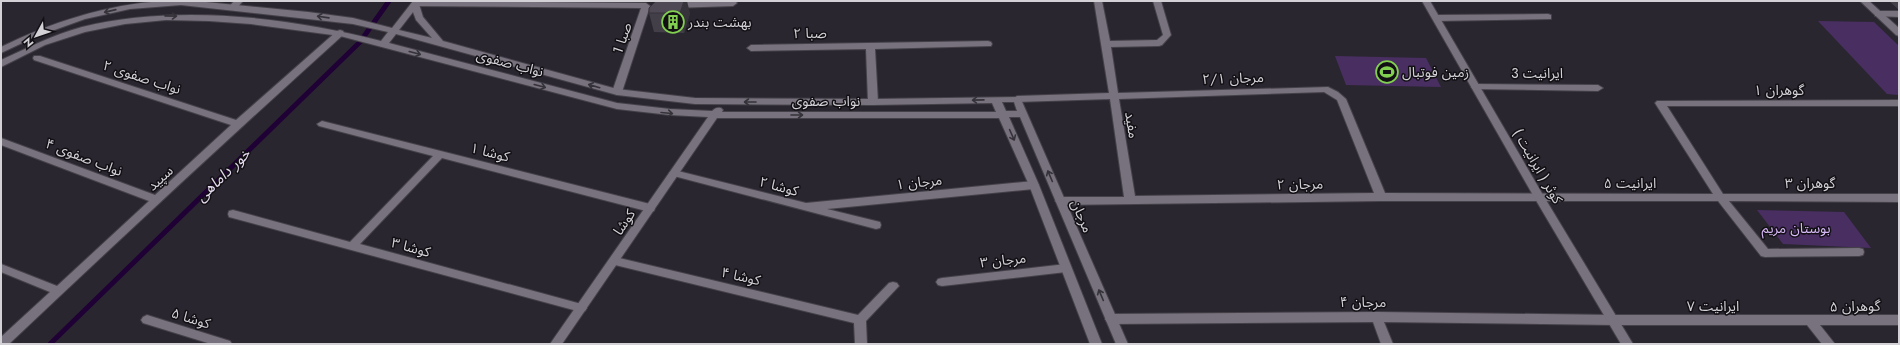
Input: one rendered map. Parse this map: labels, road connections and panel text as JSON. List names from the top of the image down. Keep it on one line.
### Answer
{"streets":{"street":["صبا ۲","صبا 1","نواب صفوی","ایرانیت 3","نواب صفوی ۲","مرجان ۲/۱","گوهران ۱","مفید","کوشا ۱","نواب صفوی ۴","کوثر ( ایرانیت )","سپید","مرجان ۱","ایرانیت ۵","گوهران ۳","مرجان ۲","کوشا ۲","مرجان","کوشا","کوشا ۳","مرجان ۳","کوشا ۴","مرجان ۴","ایرانیت ۷","گوهران ۵","کوشا ۵"]},"crossings":[["صبا 1","نواب صفوی"],["نواب صفوی","مرجان ۲/۱"],["نواب صفوی","سپید"],["نواب صفوی","مرجان"],["نواب صفوی","کوشا"],["ایرانیت 3","کوثر ( ایرانیت )"],["نواب صفوی ۲","سپید"],["مرجان ۲/۱","مفید"],["مرجان ۲/۱","مرجان ۲"],["مرجان ۲/۱","مرجان"],["گوهران ۱","ایرانیت ۵"],["گوهران ۱","گوهران ۳"],["مفید","مرجان ۲"],["کوشا ۱","کوشا"],["نواب صفوی ۴","سپید"],["کوثر ( ایرانیت )","ایرانیت ۵"],["کوثر ( ایرانیت )","مرجان ۲"],["کوثر ( ایرانیت )","مرجان ۴"],["کوثر ( ایرانیت )","ایرانیت ۷"],["مرجان ۱","کوشا ۲"],["ایرانیت ۵","گوهران ۳"],["ایرانیت ۵","مرجان ۲"],["مرجان ۲","مرجان"],["کوشا ۲","کوشا"],["مرجان","مرجان ۴"],["کوشا","کوشا ۳"],["کوشا","کوشا ۴"],["مرجان ۴","ایرانیت ۷"],["ایرانیت ۷","گوهران ۵"]],"water":["خور داماهی"],"parks":["بوستان مریم"],"places":{"building":["بهشت بندر"],"sports":["زمین فوتبال"]},"north":"bottom left"}
